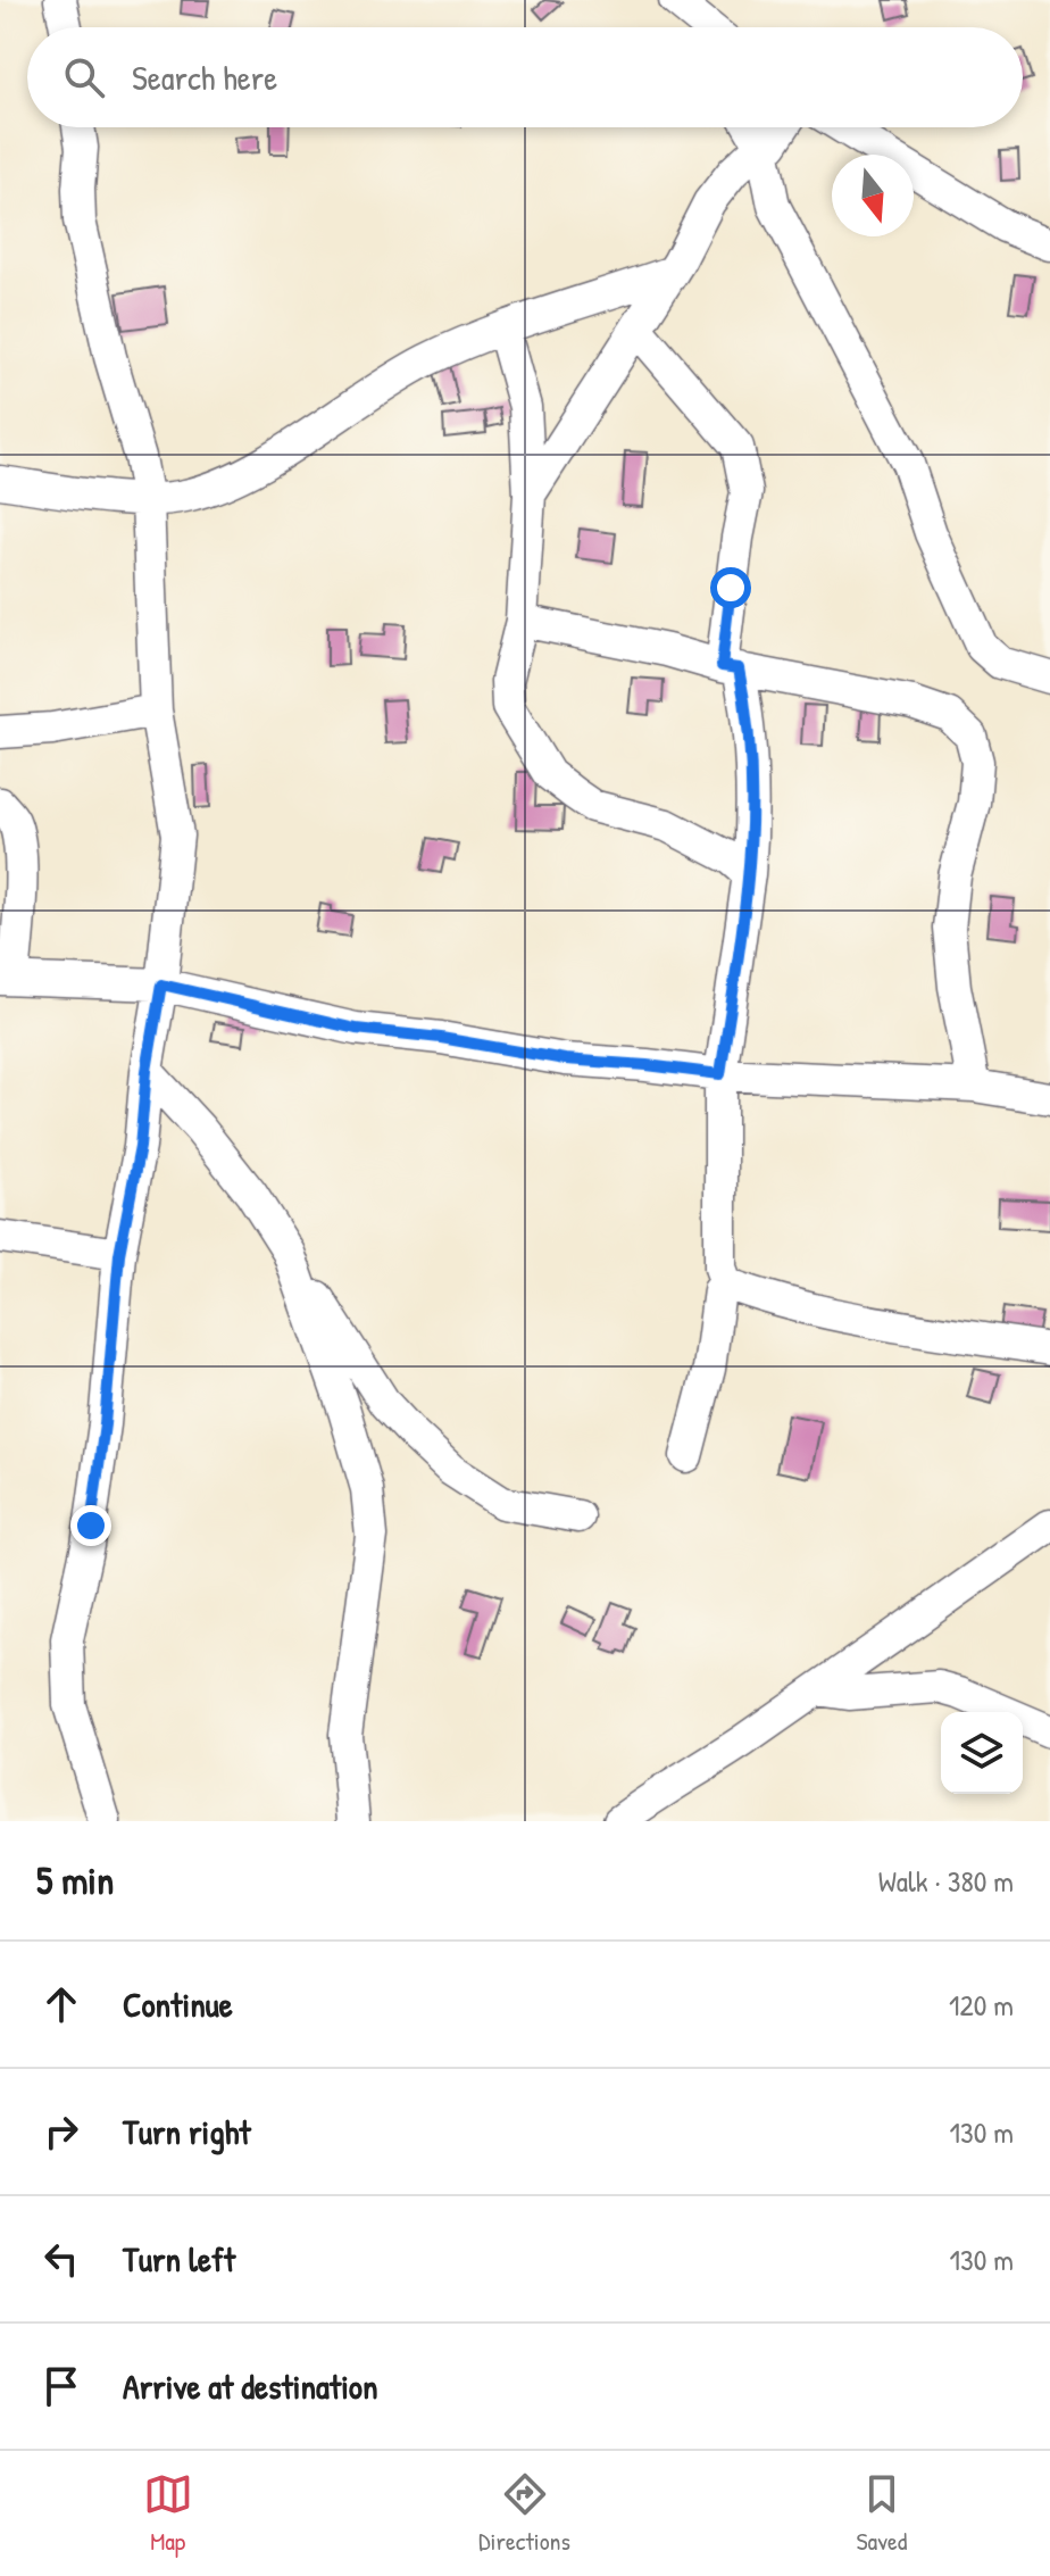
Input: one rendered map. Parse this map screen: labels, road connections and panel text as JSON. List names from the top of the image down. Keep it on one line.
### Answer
{"north":"bottom","page":{"search":"Search here","heading":["5 min","Walk · 380 m"],"list":[["Continue","120 m"],["Turn right","130 m"],["Turn left","130 m"],"Arrive at destination"],"nav":["Map","Directions","Saved"]}}
